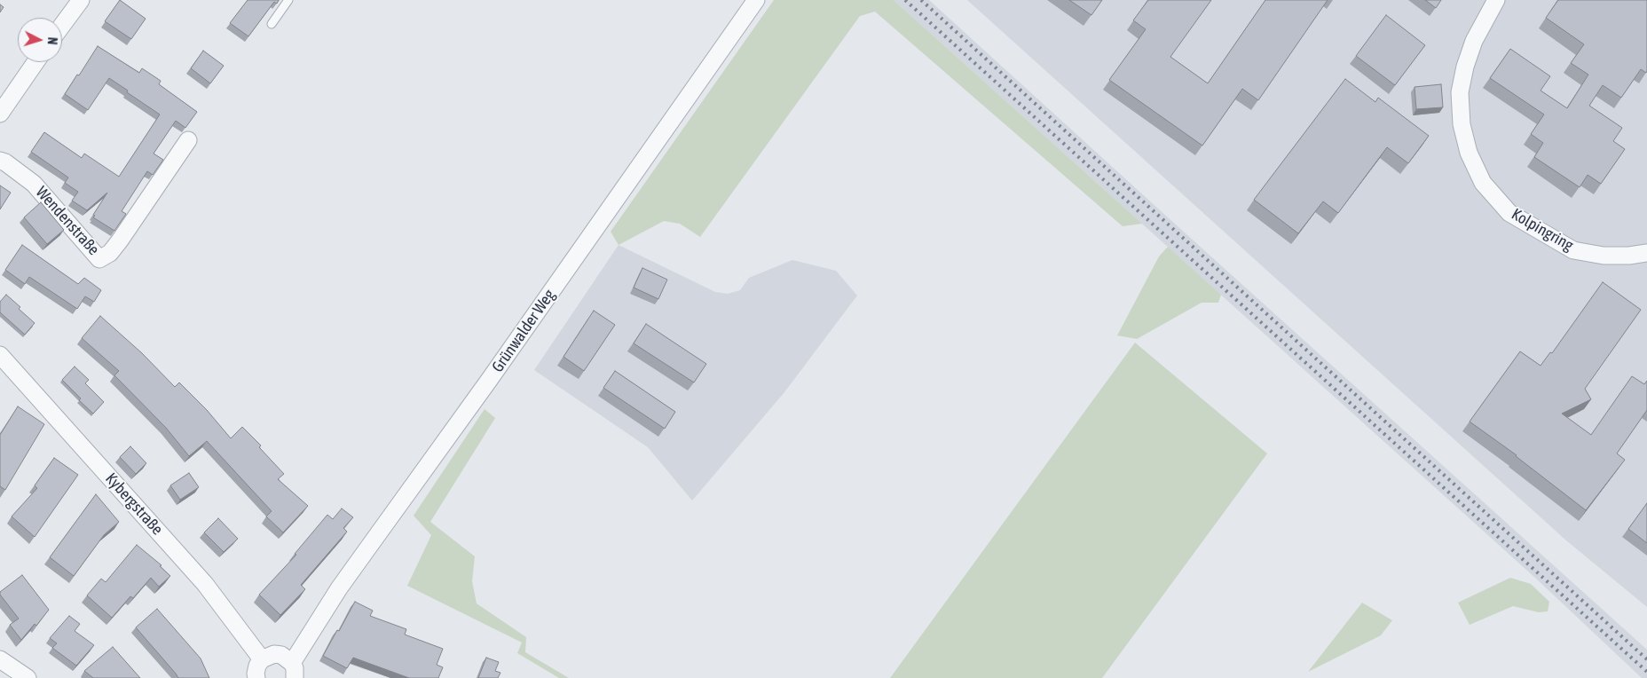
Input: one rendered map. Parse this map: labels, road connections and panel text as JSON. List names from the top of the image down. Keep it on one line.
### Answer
{"streets":{"street":["Wendenstraße","Kolpingring","Grünwalder Weg","Kybergstraße"]},"north":"right"}
